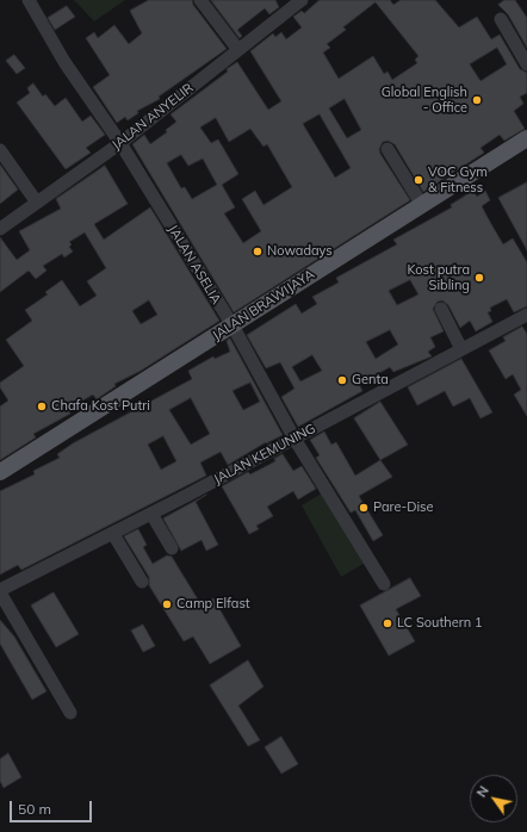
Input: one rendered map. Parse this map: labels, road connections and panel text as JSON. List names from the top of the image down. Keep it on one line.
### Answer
{"streets":{"main road":["JALAN BRAWIJAYA"],"street":["JALAN ANYELIR","JALAN ASELIA","JALAN KEMUNING"]},"crossings":[["JALAN ANYELIR","JALAN ASELIA"],["JALAN ASELIA","JALAN BRAWIJAYA"],["JALAN ASELIA","JALAN KEMUNING"]],"places":["Global English - Office","VOC Gym & Fitness","Nowadays","Kost putra Sibling","Genta","Chafa Kost Putri","Pare-Dise","Camp Elfast","LC Southern 1"],"scale_bar":"50 m","north":"top left"}
